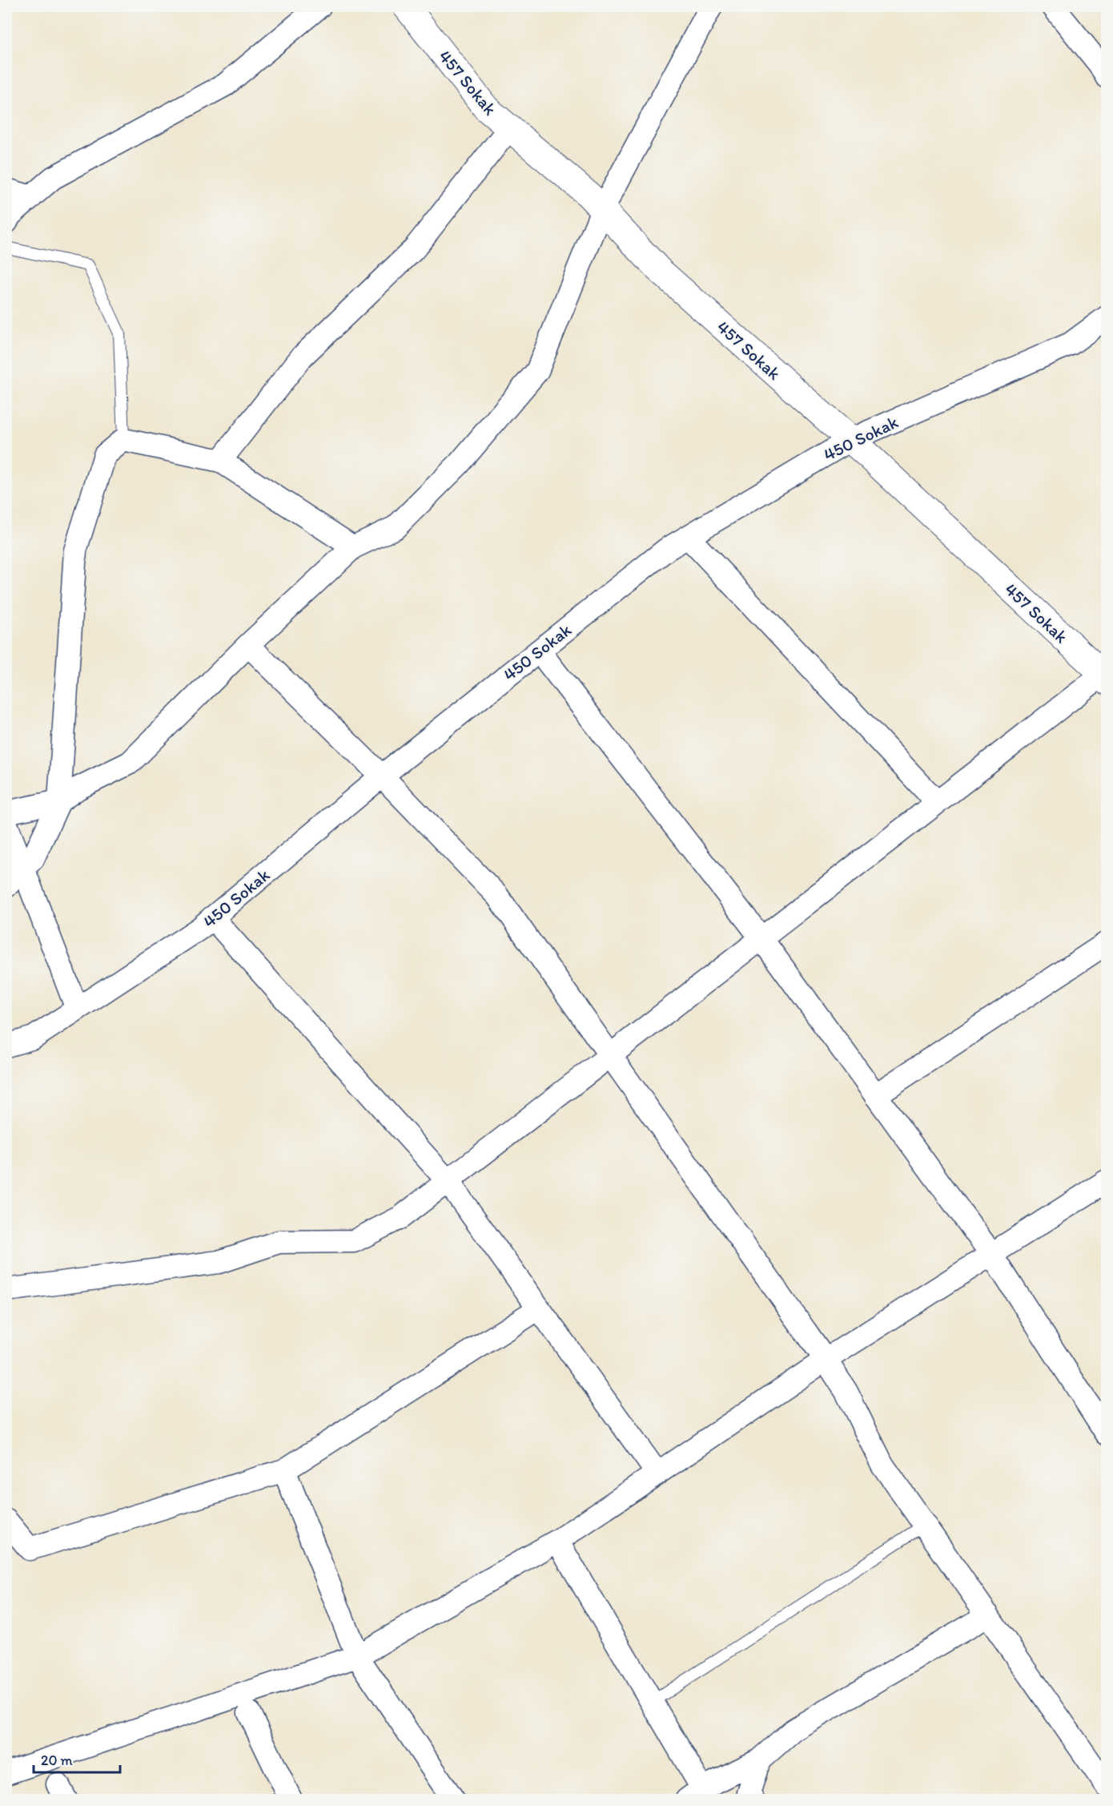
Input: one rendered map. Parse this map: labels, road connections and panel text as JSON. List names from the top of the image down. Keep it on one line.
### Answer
{"streets":{"street":["457 Sokak","450 Sokak"]},"crossings":[["457 Sokak","450 Sokak"]],"scale_bar":"20 m"}
